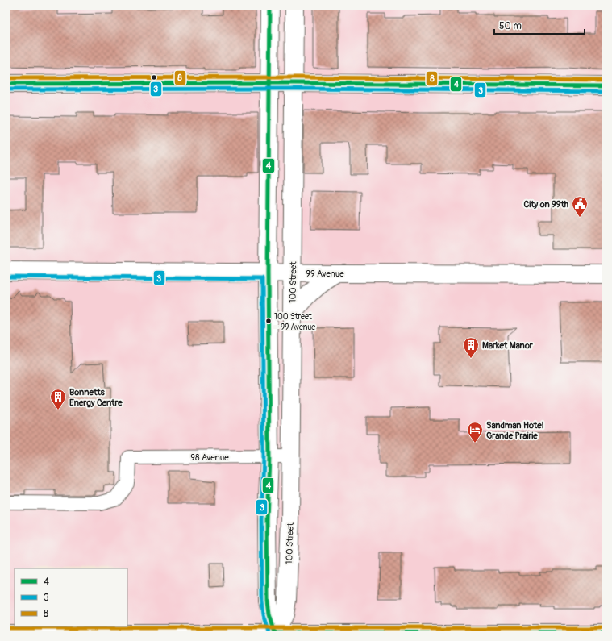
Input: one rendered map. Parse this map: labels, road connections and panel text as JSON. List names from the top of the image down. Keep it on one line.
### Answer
{"streets":{"main road":["99 Avenue","100 Street"],"street":["98 Avenue"]},"crossings":[["99 Avenue","100 Street"],["100 Street","98 Avenue"]],"places":{"public building":["City on 99th"],"other":["100 Street – 99 Avenue"],"building":["Market Manor","Bonnetts Energy Centre"],"hotel":["Sandman Hotel Grande Prairie"]},"lines":["transit line 4","transit line 8","transit line 3"],"legend":["4","3","8"],"scale_bar":"50 m"}
